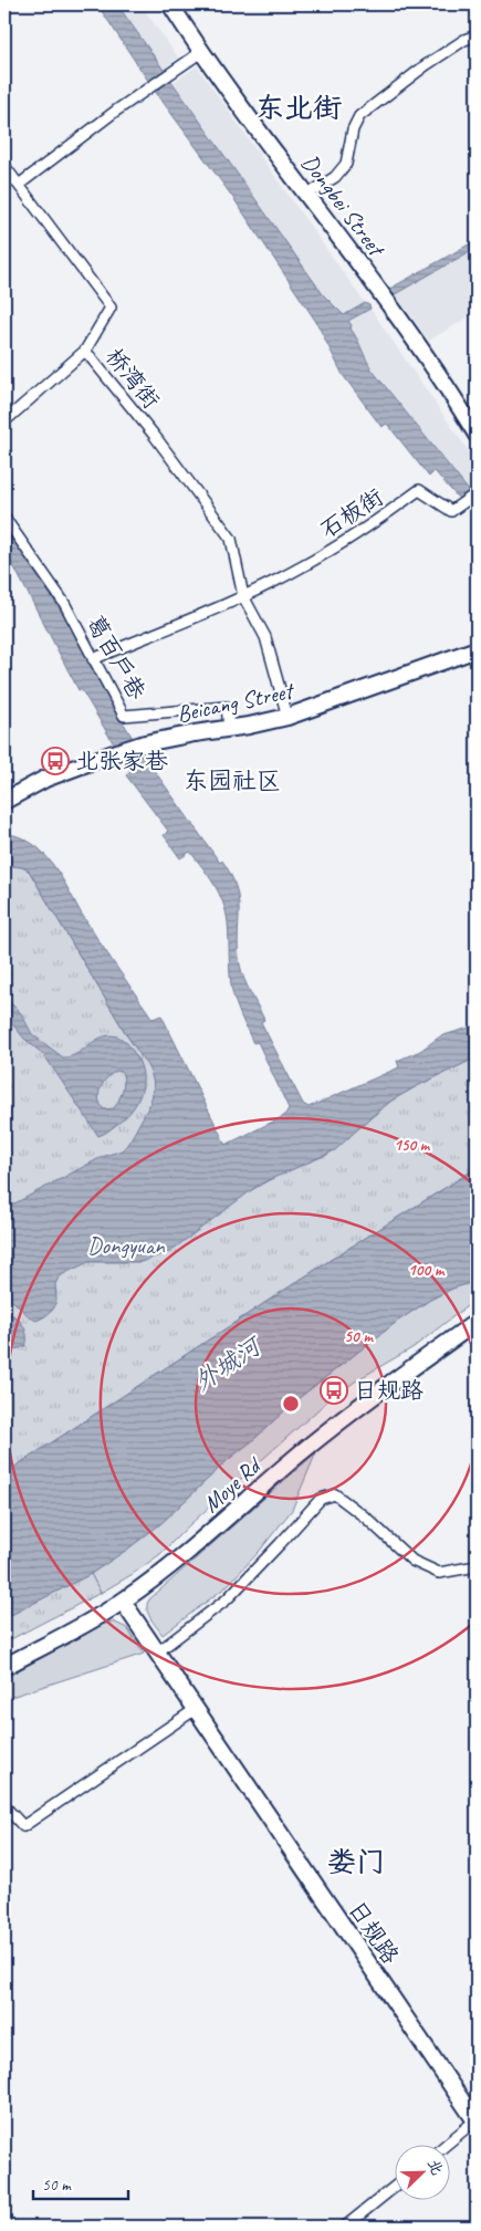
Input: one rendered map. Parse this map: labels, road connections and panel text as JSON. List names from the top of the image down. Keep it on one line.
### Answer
{"streets":{"main road":["Dongbei Street","Beicang Street","Moye Rd","日规路"],"street":["桥湾街","石板街","葛百户巷"]},"crossings":[["桥湾街","石板街"],["桥湾街","Beicang Street"],["葛百户巷","Beicang Street"],["Moye Rd","日规路"]],"districts":["东北街","东园社区","娄门"],"water":["外城河"],"parks":["Dongyuan"],"places":{"bus stop":["北张家巷","日规路"]},"scale_bar":"50 m","north":"top right","rings":["150 m","100 m","50 m"]}
